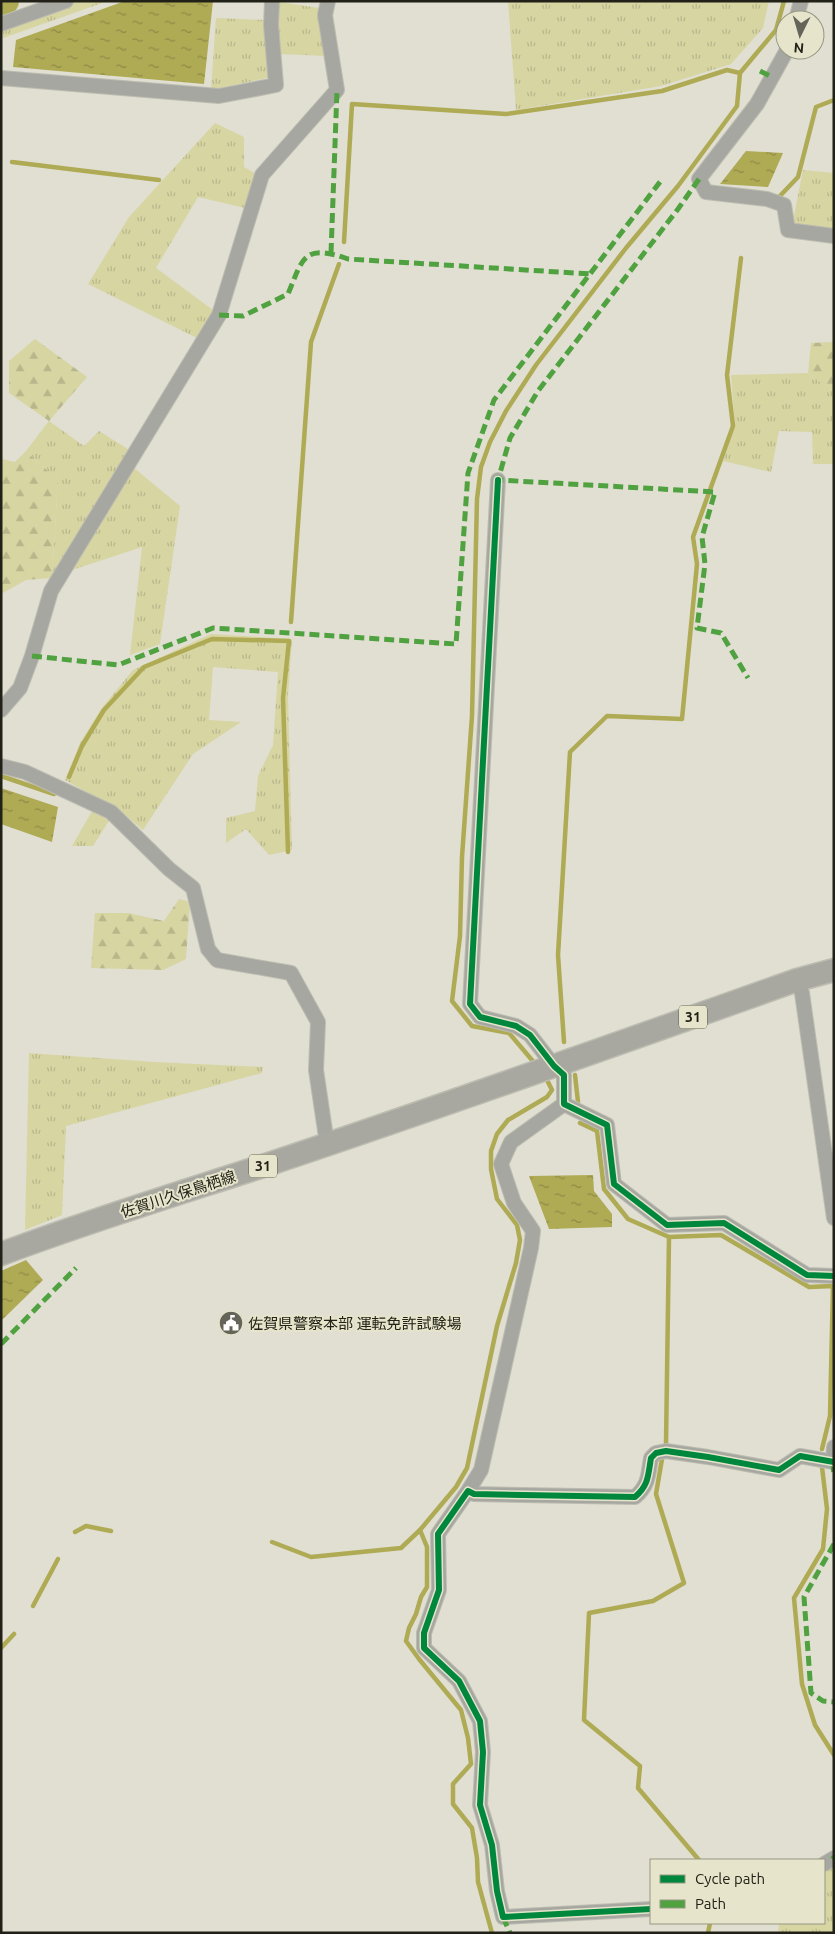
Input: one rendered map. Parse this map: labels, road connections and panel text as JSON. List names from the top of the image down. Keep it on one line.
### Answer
{"streets":{"main road":["31","佐賀川久保鳥栖線"]},"crossings":[["31","佐賀川久保鳥栖線"]],"places":{"public building":["佐賀県警察本部 運転免許試験場"]},"legend":["Cycle path","Path"],"north":"bottom"}
